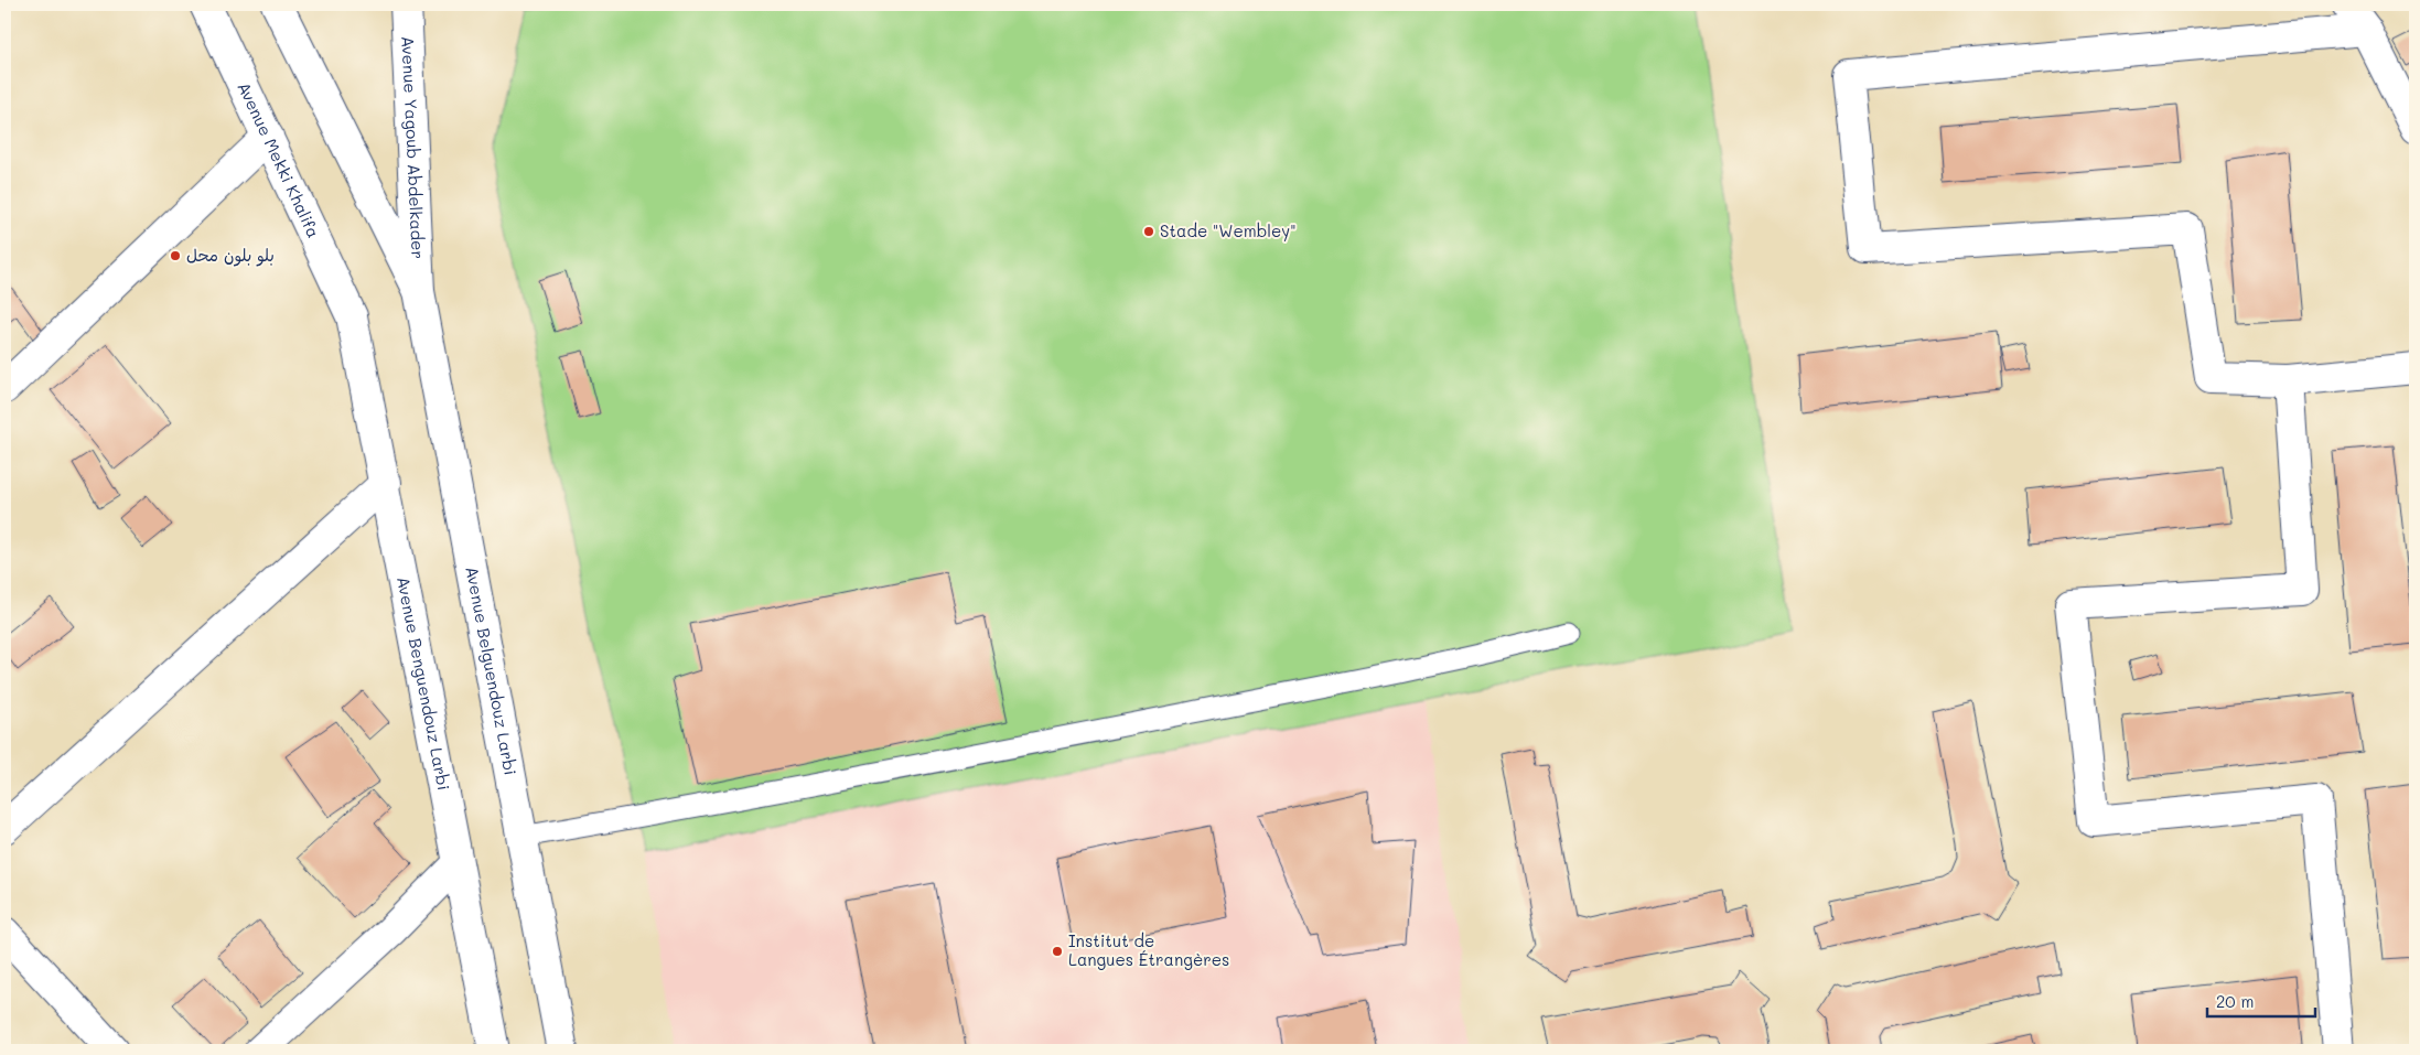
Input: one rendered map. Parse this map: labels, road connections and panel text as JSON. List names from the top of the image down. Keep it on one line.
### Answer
{"streets":{"street":["Avenue Yagoub Abdelkader","Avenue Mekki Khalifa","Avenue Belguendouz Larbi","Avenue Benguendouz Larbi"]},"crossings":[["Avenue Yagoub Abdelkader","Avenue Belguendouz Larbi"],["Avenue Mekki Khalifa","Avenue Benguendouz Larbi"]],"places":["Stade \"Wembley\"","بلو بلون محل","Institut de Langues Étrangères"],"scale_bar":"20 m"}
